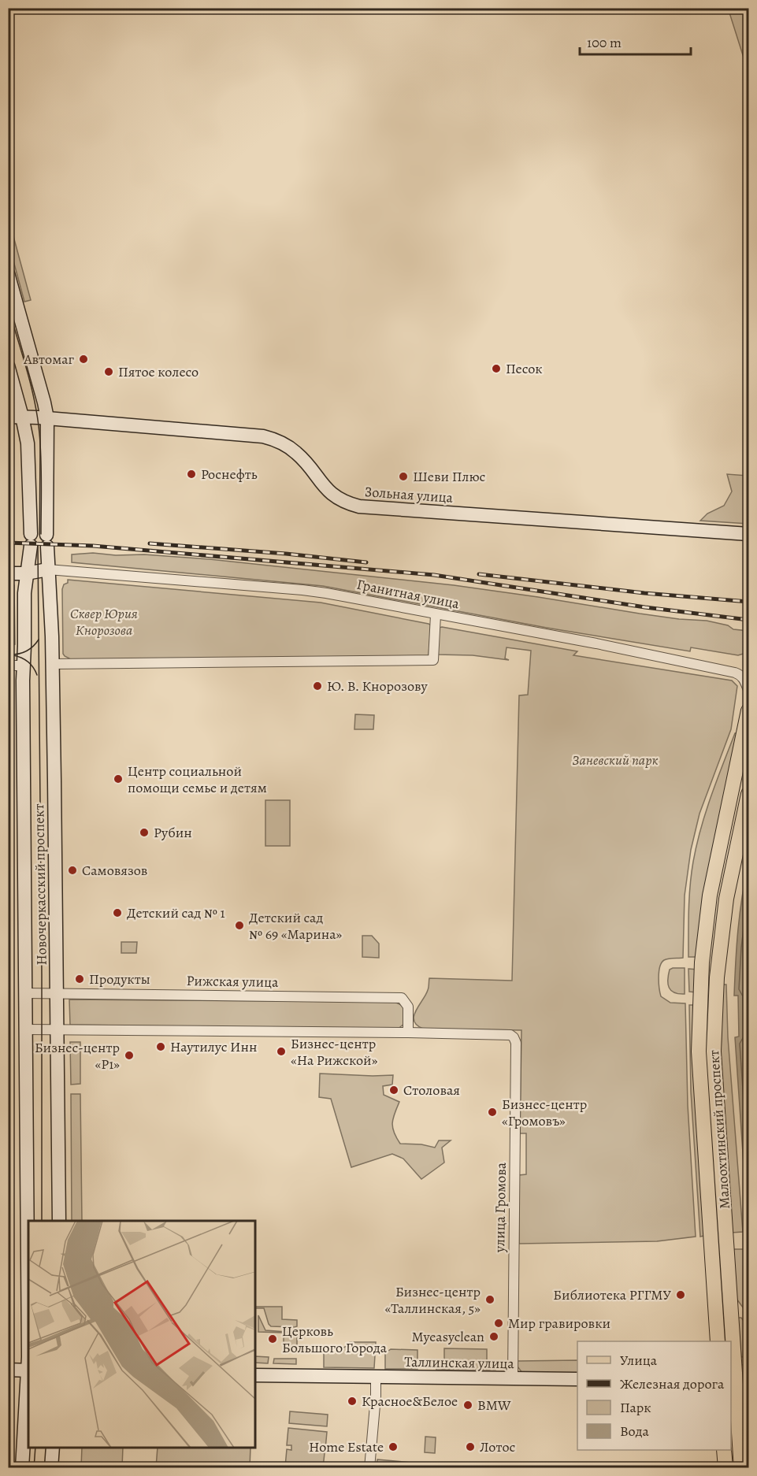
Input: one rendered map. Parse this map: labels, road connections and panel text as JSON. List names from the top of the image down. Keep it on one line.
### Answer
{"streets":{"main road":["Зольная улица","Гранитная улица","Новочеркасский проспект","Малоохтинский проспект","Таллинская улица"],"street":["Рижская улица","улица Громова"]},"crossings":[["Зольная улица","Новочеркасский проспект"],["Гранитная улица","Новочеркасский проспект"],["Новочеркасский проспект","Рижская улица"],["Рижская улица","улица Громова"],["улица Громова","Таллинская улица"]],"parks":["Сквер Юрия Кнорозова","Заневский парк"],"places":["Автомаг","Песок","Пятое колесо","Роснефть","Шеви Плюс","Ю. В. Кнорозову","Центр социальной помощи семье и детям","Рубин","Самовязов","Детский сад № 1","Детский сад № 69 «Марина»","Продукты","Наутилус Инн","Бизнес-центр «На Рижской»","Бизнес-центр «Р1»","Столовая","Бизнес-центр «Громовъ»","Библиотека РГГМУ","Бизнес-центр «Таллинская, 5»","Мир гравировки","Myeasyclean","Церковь Большого Города","Красное&Белое","BMW","Home Estate","Лотос"],"legend":["Улица","Железная дорога","Парк","Вода"],"scale_bar":"100 m"}
